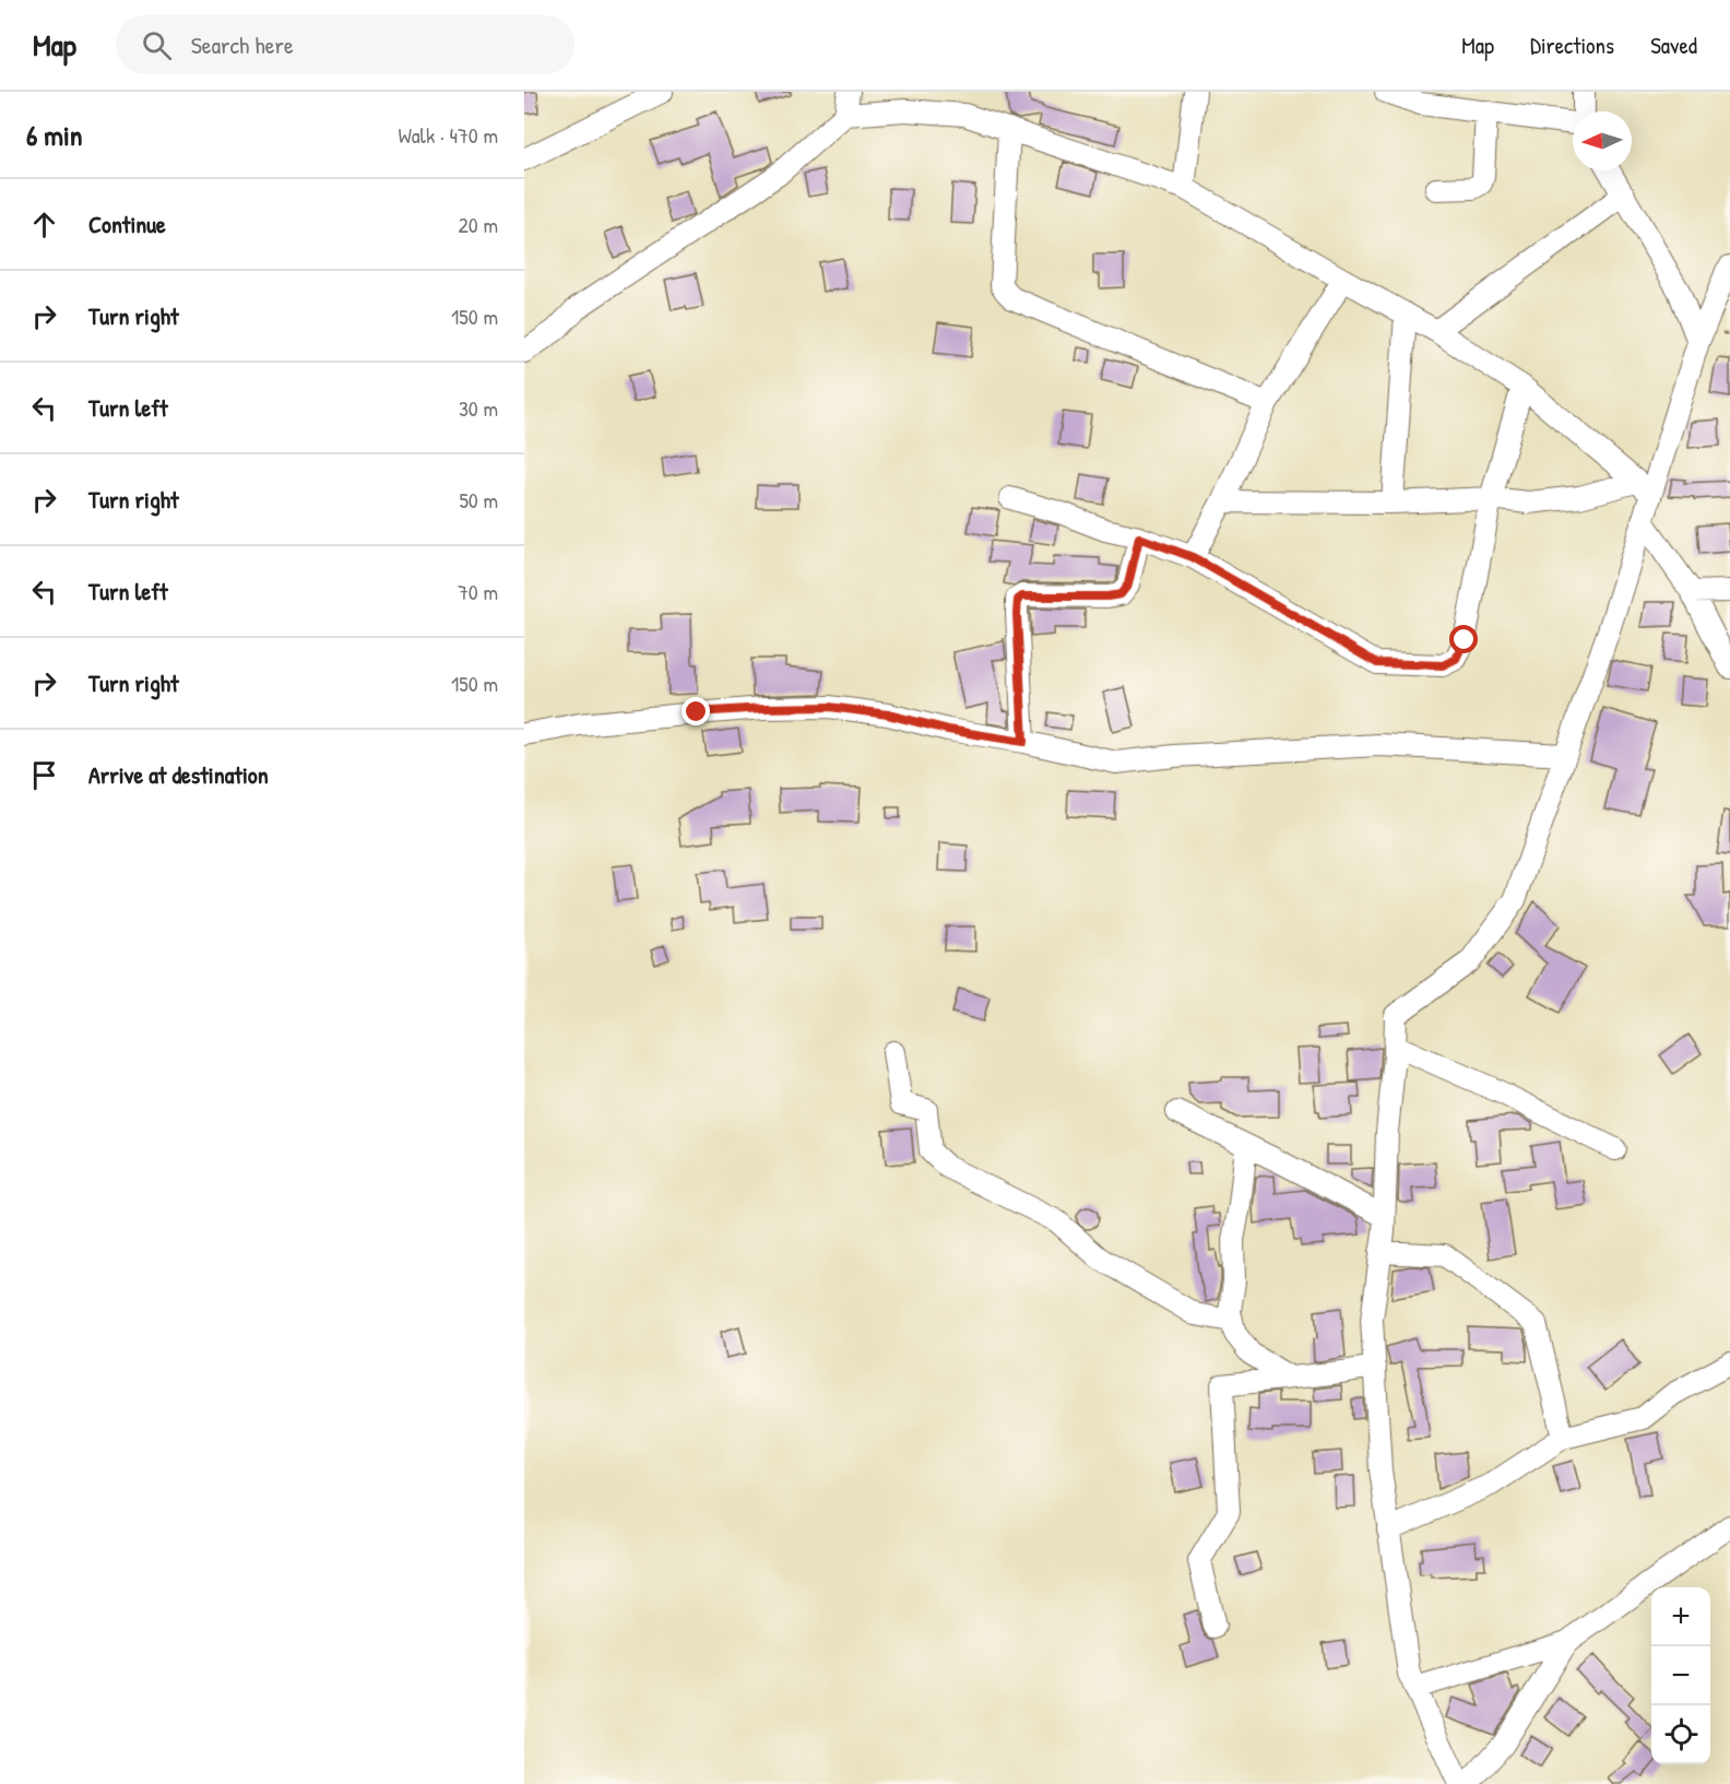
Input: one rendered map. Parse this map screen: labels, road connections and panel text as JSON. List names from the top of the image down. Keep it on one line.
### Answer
{"north":"left","page":{"header":"Map","search":"Search here","nav":["Map","Directions","Saved"],"heading":["6 min","Walk · 470 m"],"list":[["Continue","20 m"],["Turn right","150 m"],["Turn left","30 m"],["Turn right","50 m"],["Turn left","70 m"],["Turn right","150 m"],"Arrive at destination"],"map_buttons":["+","−"]}}
